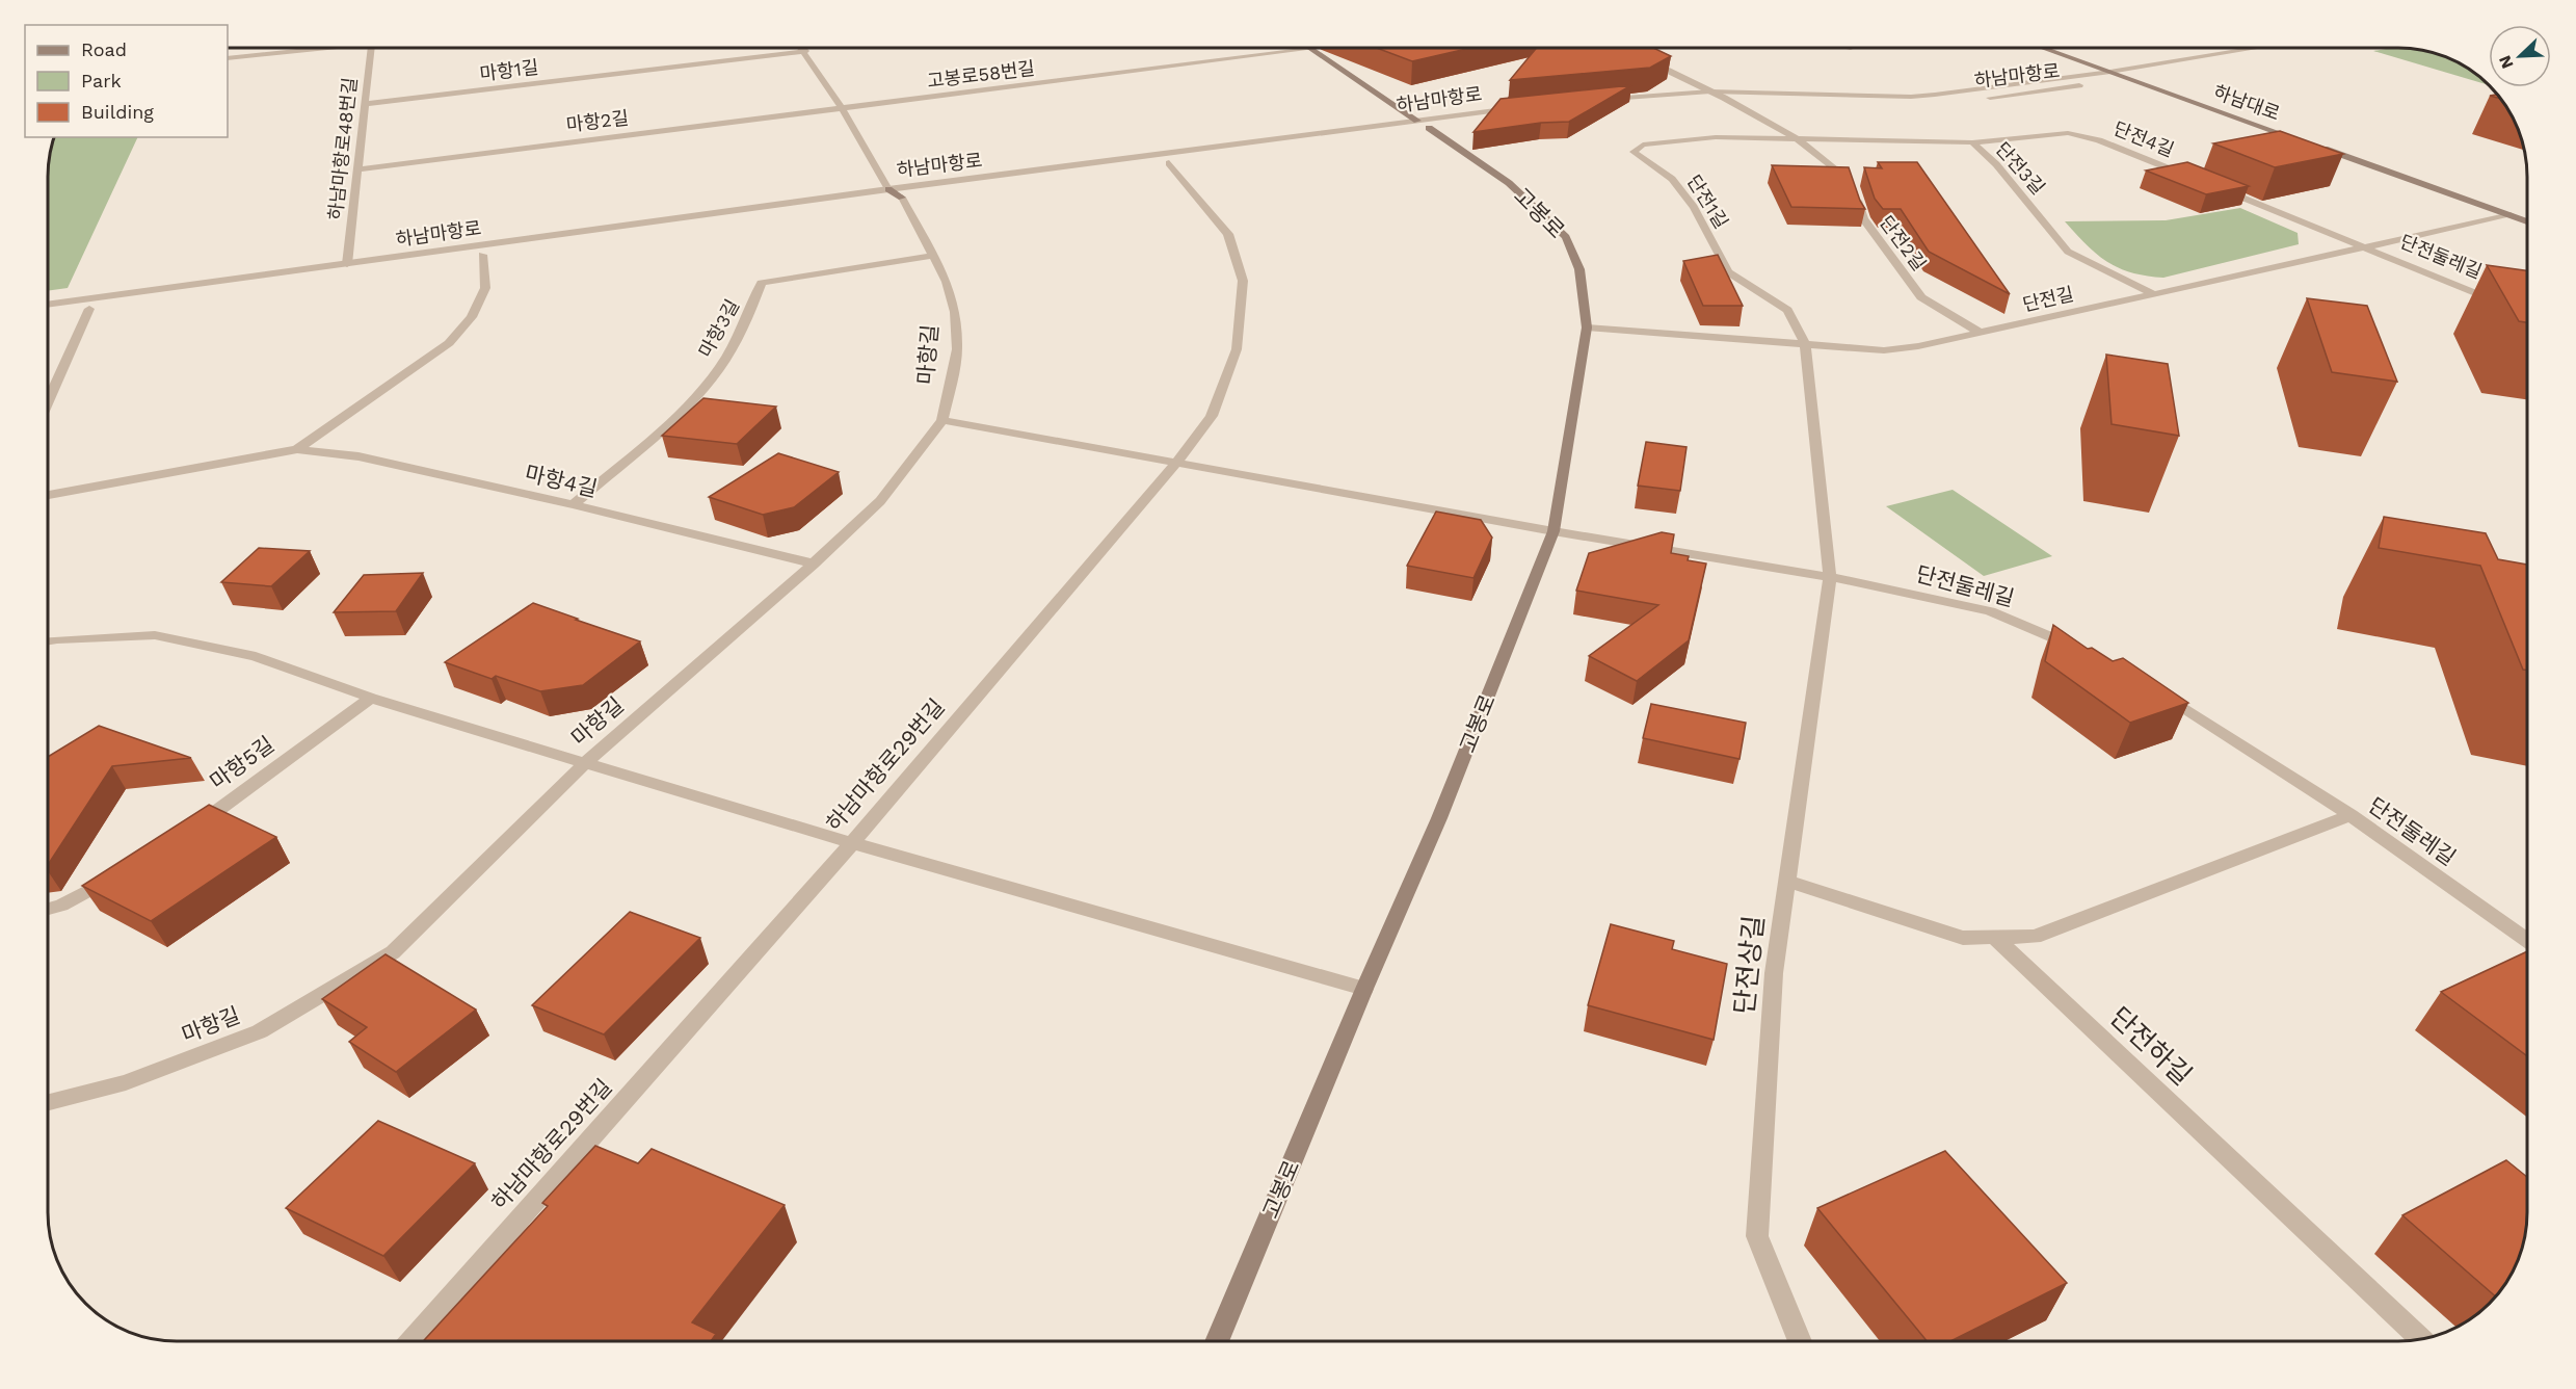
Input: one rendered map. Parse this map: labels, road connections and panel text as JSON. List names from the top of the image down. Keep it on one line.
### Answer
{"streets":{"main road":["하남대로","고봉로"],"street":["마항1길","고봉로58번길","하남마항로","마항2길","단전4길","하남마항로48번길","단전3길","단전1길","단전2길","단전둘레길","단전길","마항3길","마항길","마항4길","마항5길","하남마항로29번길","단전상길","단전하길"]},"crossings":[["마항1길","하남마항로48번길"],["고봉로58번길","마항2길"],["하남마항로","하남대로"],["하남마항로","하남마항로48번길"],["하남마항로","고봉로"],["하남마항로","마항길"],["하남마항로","마항4길"],["하남마항로","하남마항로29번길"],["마항2길","하남마항로48번길"],["단전4길","단전3길"],["단전3길","단전1길"],["단전3길","단전길"],["단전1길","단전길"],["단전1길","단전상길"],["고봉로","단전둘레길"],["고봉로","단전길"],["단전2길","단전길"],["단전둘레길","단전길"],["단전둘레길","마항길"],["단전둘레길","하남마항로29번길"],["단전둘레길","단전상길"],["단전길","단전상길"],["마항3길","마항길"],["마항3길","마항4길"],["마항길","마항4길"]],"legend":["Road","Park","Building"],"north":"bottom left"}
